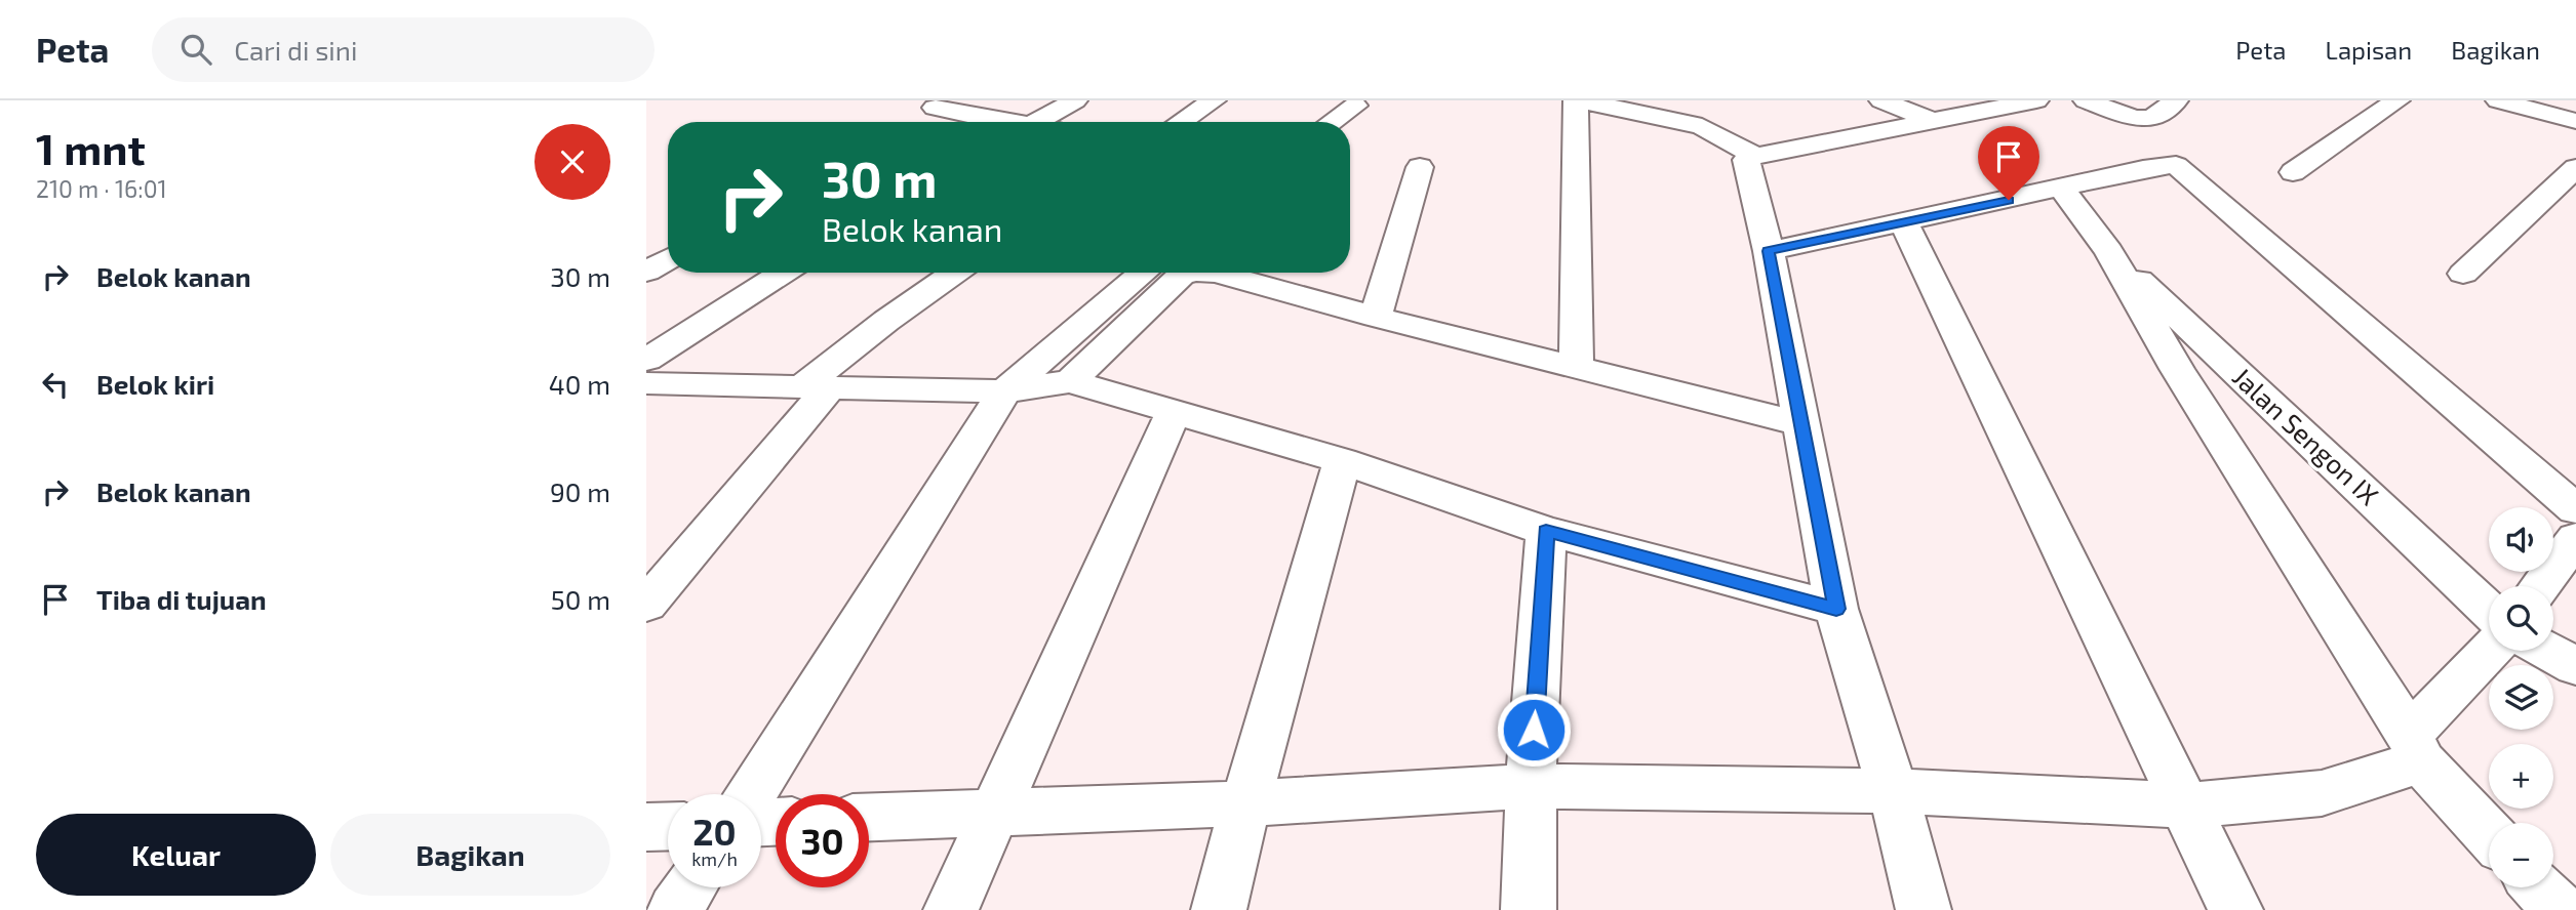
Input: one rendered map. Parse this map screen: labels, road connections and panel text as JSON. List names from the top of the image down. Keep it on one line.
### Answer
{"streets":{"street":["Jalan Sengon IX"]},"page":{"header":"Peta","search":"Cari di sini","nav":["Peta","Lapisan","Bagikan"],"heading":["1 mnt","210 m · 16:01"],"turn":["30 m","Belok kanan"],"list":[{"name":"Belok kanan","value":"30 m"},{"name":"Belok kiri","value":"40 m"},{"name":"Belok kanan","value":"90 m"},{"name":"Tiba di tujuan","value":"50 m"}],"map_buttons":["+","−"],"speed":"20 km/h","limit":"30","buttons":["Keluar","Bagikan"]}}
